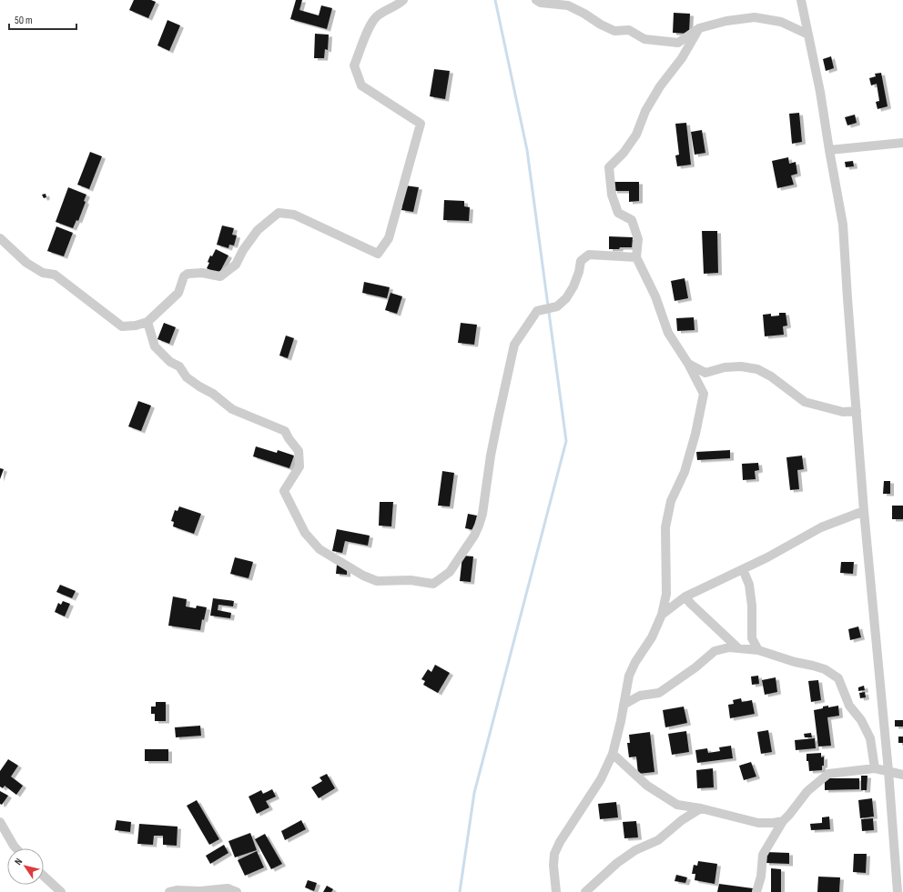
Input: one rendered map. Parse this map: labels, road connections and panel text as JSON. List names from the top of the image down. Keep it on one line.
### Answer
{"scale_bar":"50 m","north":"top left"}
